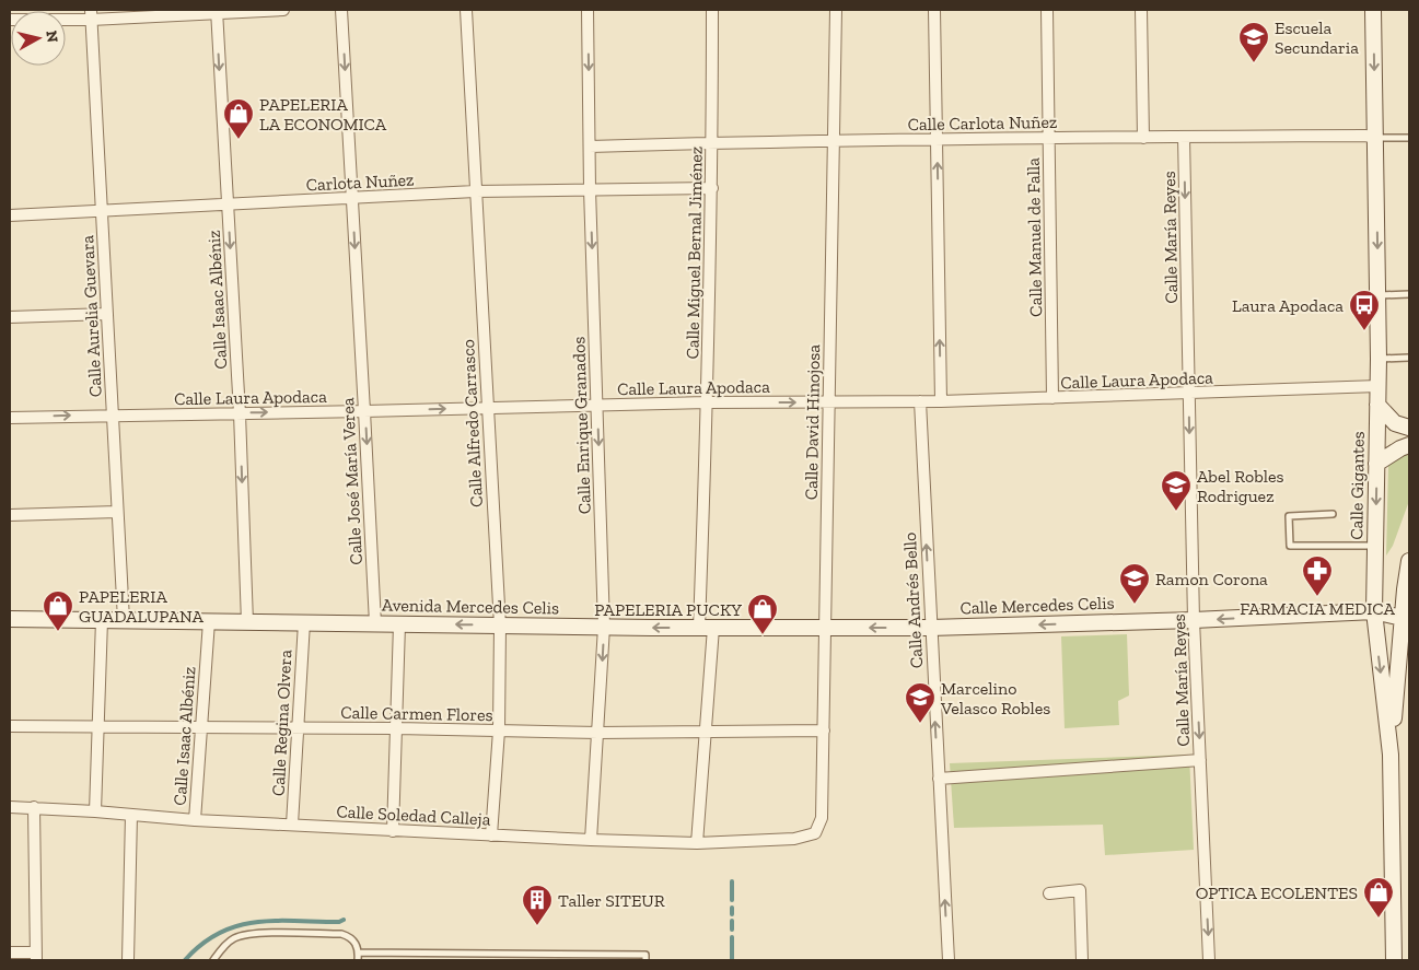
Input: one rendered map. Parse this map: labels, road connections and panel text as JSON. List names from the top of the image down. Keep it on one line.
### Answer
{"streets":{"main road":["Calle Gigantes","Calle Mercedes Celis","Avenida Mercedes Celis"],"street":["Calle Carlota Nuñez","Carlota Nuñez","Calle Manuel de Falla","Calle María Reyes","Calle Miguel Bernal Jiménez","Calle Isaac Albéniz","Calle Aurelia Guevara","Calle Laura Apodaca","Calle David Hinojosa","Calle Alfredo Carrasco","Calle Enrique Granados","Calle José María Verea","Calle Andrés Bello","Calle Carmen Flores","Calle Regina Olvera","Calle Soledad Calleja"]},"crossings":[["Calle Carlota Nuñez","Calle Manuel de Falla"],["Calle Carlota Nuñez","Calle María Reyes"],["Calle Carlota Nuñez","Calle Miguel Bernal Jiménez"],["Calle Carlota Nuñez","Calle David Hinojosa"],["Calle Carlota Nuñez","Calle Enrique Granados"],["Calle Carlota Nuñez","Calle Gigantes"],["Carlota Nuñez","Calle Miguel Bernal Jiménez"],["Carlota Nuñez","Calle Isaac Albéniz"],["Carlota Nuñez","Calle Aurelia Guevara"],["Carlota Nuñez","Calle Alfredo Carrasco"],["Carlota Nuñez","Calle Enrique Granados"],["Carlota Nuñez","Calle José María Verea"],["Calle Manuel de Falla","Calle Laura Apodaca"],["Calle María Reyes","Calle Laura Apodaca"],["Calle María Reyes","Calle Mercedes Celis"],["Calle Miguel Bernal Jiménez","Calle Laura Apodaca"],["Calle Miguel Bernal Jiménez","Avenida Mercedes Celis"],["Calle Miguel Bernal Jiménez","Calle Carmen Flores"],["Calle Miguel Bernal Jiménez","Calle Soledad Calleja"],["Calle Isaac Albéniz","Calle Laura Apodaca"],["Calle Isaac Albéniz","Avenida Mercedes Celis"],["Calle Isaac Albéniz","Calle Carmen Flores"],["Calle Isaac Albéniz","Calle Soledad Calleja"],["Calle Aurelia Guevara","Calle Laura Apodaca"],["Calle Aurelia Guevara","Avenida Mercedes Celis"],["Calle Laura Apodaca","Calle David Hinojosa"],["Calle Laura Apodaca","Calle Alfredo Carrasco"],["Calle Laura Apodaca","Calle Enrique Granados"],["Calle Laura Apodaca","Calle José María Verea"],["Calle Laura Apodaca","Calle Gigantes"],["Calle Laura Apodaca","Calle Andrés Bello"],["Calle David Hinojosa","Avenida Mercedes Celis"],["Calle David Hinojosa","Calle Carmen Flores"],["Calle David Hinojosa","Calle Soledad Calleja"],["Calle Alfredo Carrasco","Avenida Mercedes Celis"],["Calle Alfredo Carrasco","Calle Carmen Flores"],["Calle Alfredo Carrasco","Calle Soledad Calleja"],["Calle Enrique Granados","Avenida Mercedes Celis"],["Calle Enrique Granados","Calle Carmen Flores"],["Calle Enrique Granados","Calle Soledad Calleja"],["Calle José María Verea","Avenida Mercedes Celis"],["Calle Gigantes","Calle Mercedes Celis"],["Calle Andrés Bello","Calle Mercedes Celis"],["Calle Andrés Bello","Avenida Mercedes Celis"],["Calle Mercedes Celis","Avenida Mercedes Celis"],["Avenida Mercedes Celis","Calle Regina Olvera"],["Calle Carmen Flores","Calle Regina Olvera"],["Calle Regina Olvera","Calle Soledad Calleja"]],"one_way":["Calle María Reyes","Calle Isaac Albéniz","Calle Enrique Granados","Calle José María Verea","Calle Gigantes","Calle Andrés Bello","Calle Mercedes Celis"],"places":{"school or university":["Escuela Secundaria","Abel Robles Rodriguez","Ramon Corona","Marcelino Velasco Robles"],"shop":["PAPELERIA LA ECONOMICA","PAPELERIA GUADALUPANA","PAPELERIA PUCKY","OPTICA ECOLENTES"],"bus stop":["Laura Apodaca"],"pharmacy":["FARMACIA MEDICA"],"building":["Taller SITEUR"]},"north":"right"}
